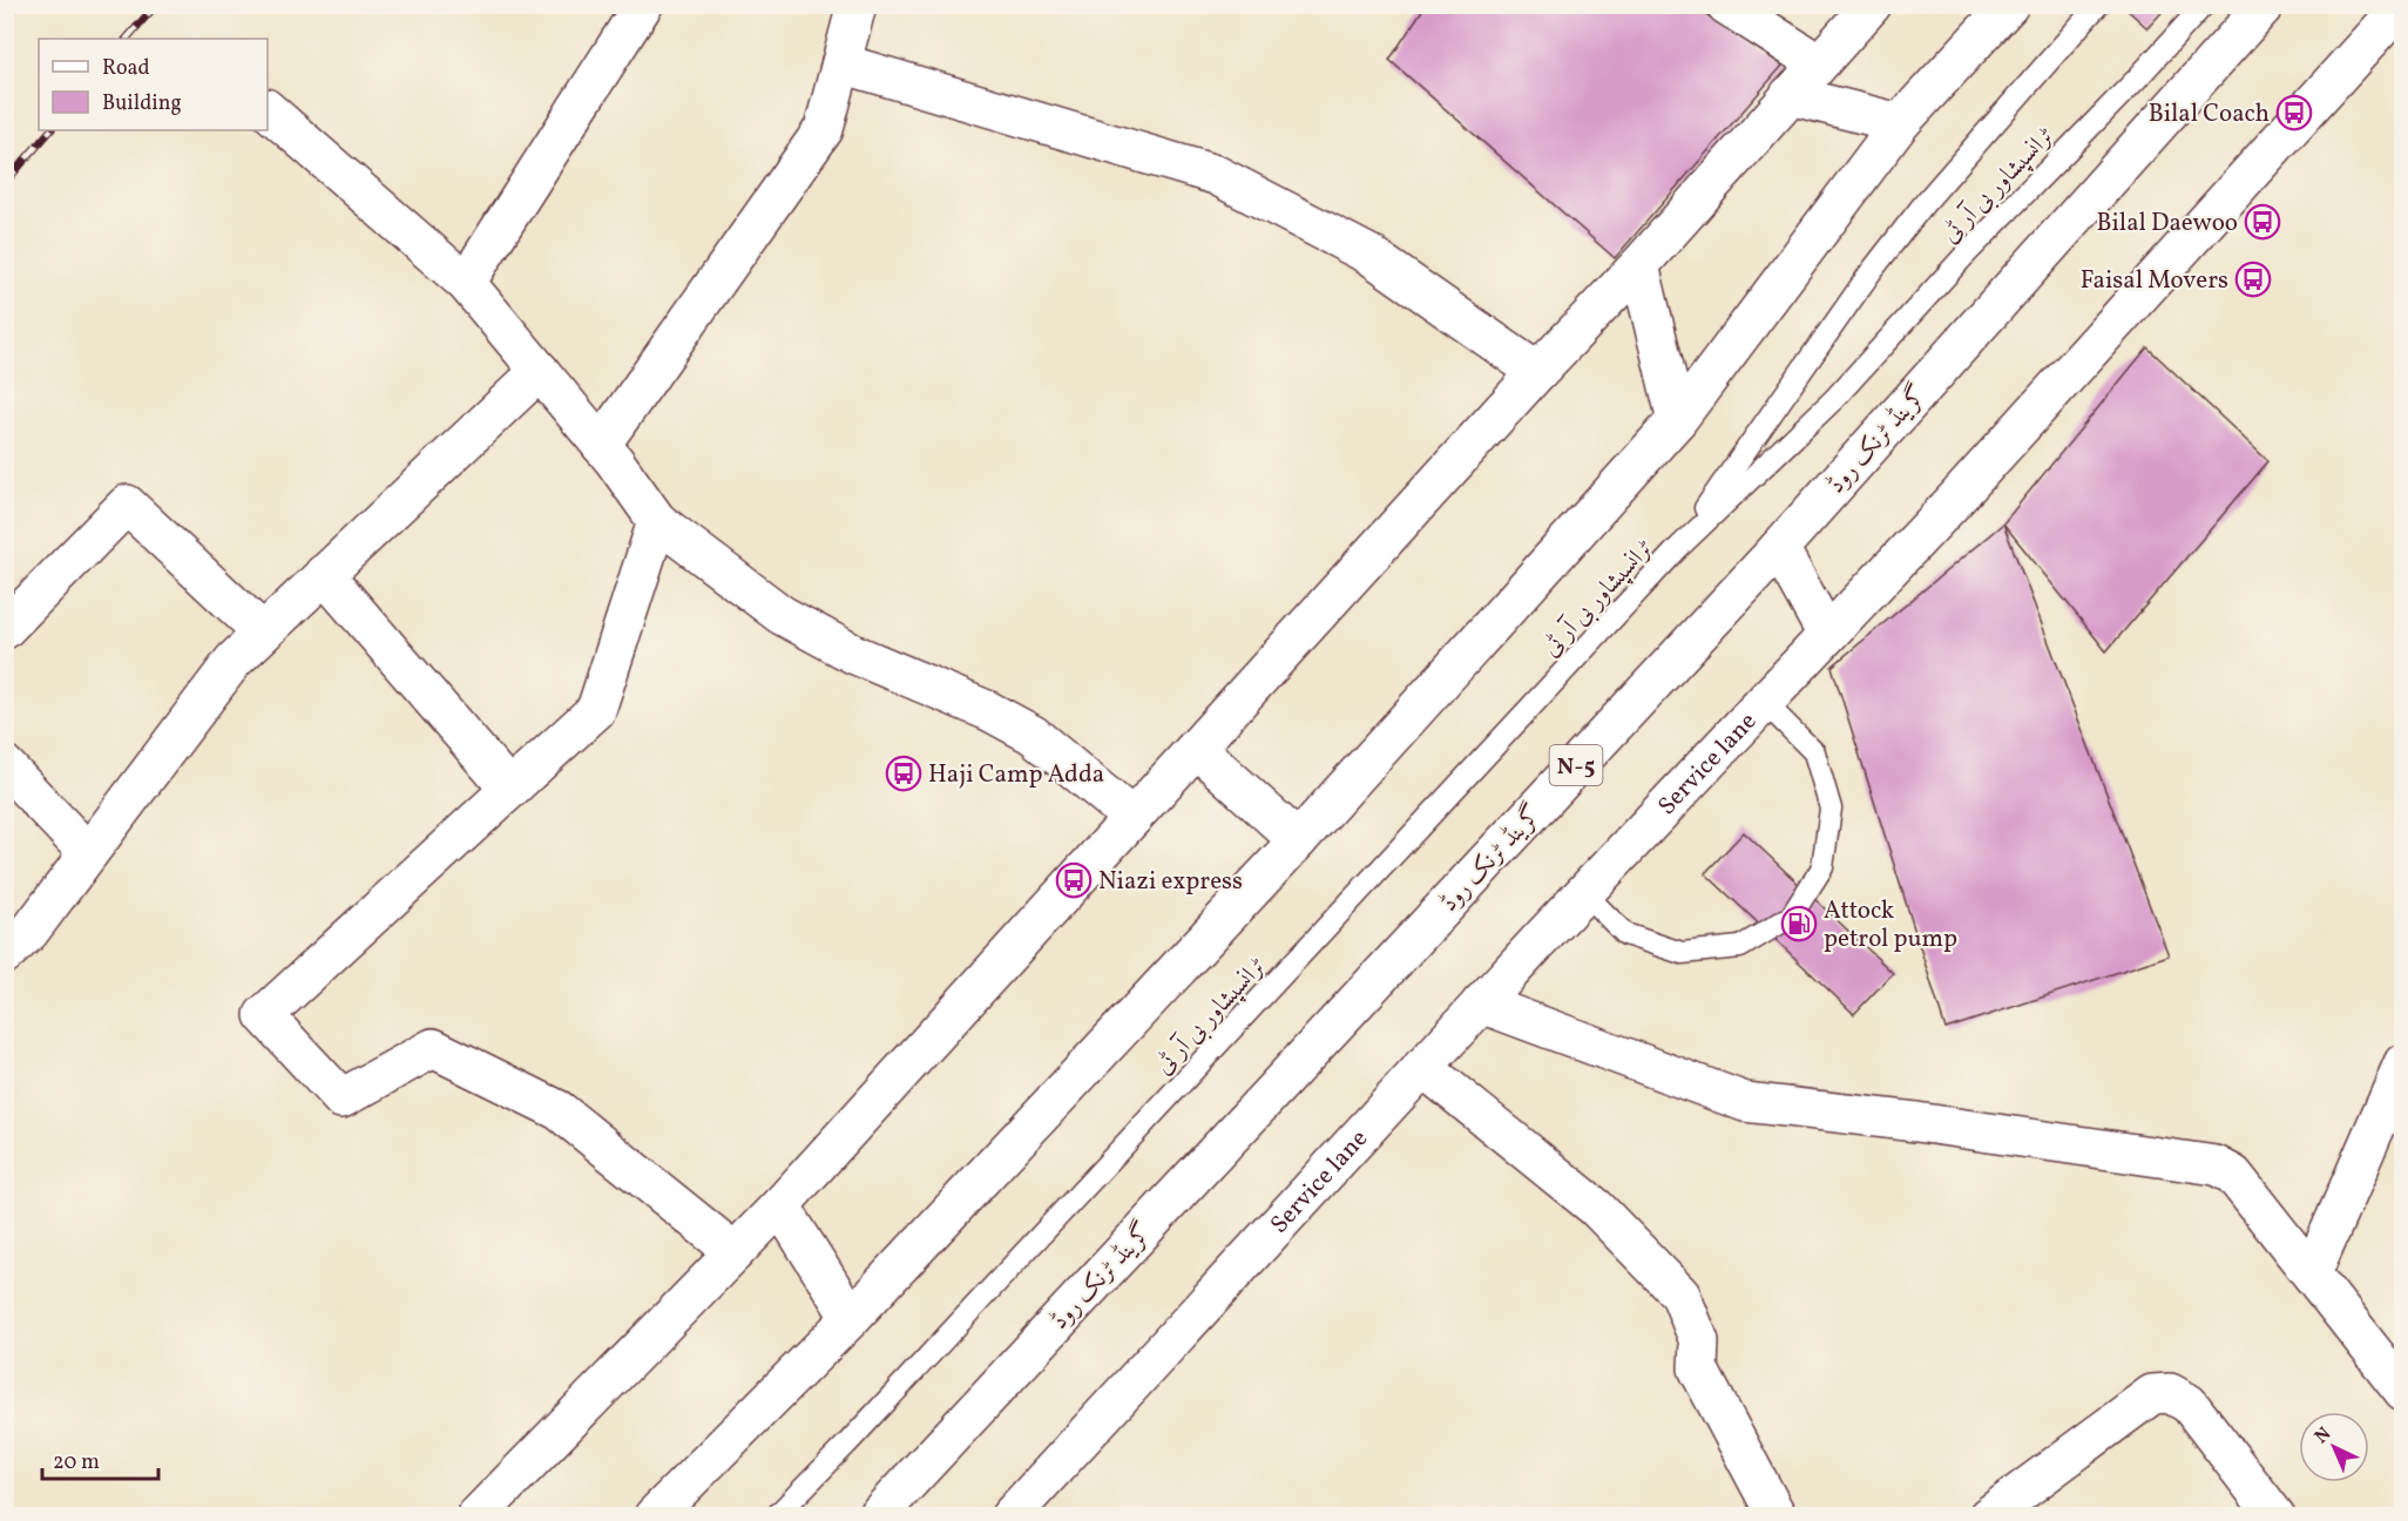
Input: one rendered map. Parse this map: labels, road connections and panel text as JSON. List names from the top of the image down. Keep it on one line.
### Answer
{"streets":{"main road":["گرینڈ ٹرنک روڈ","Service lane","N-5"],"lane":["ٹرانسپشاور بی آر ٹی"]},"places":{"bus stop":["Bilal Coach","Bilal Daewoo","Faisal Movers","Haji Camp Adda","Niazi express"],"fuel station":["Attock petrol pump"]},"legend":["Road","Building"],"scale_bar":"20 m","north":"top left"}
